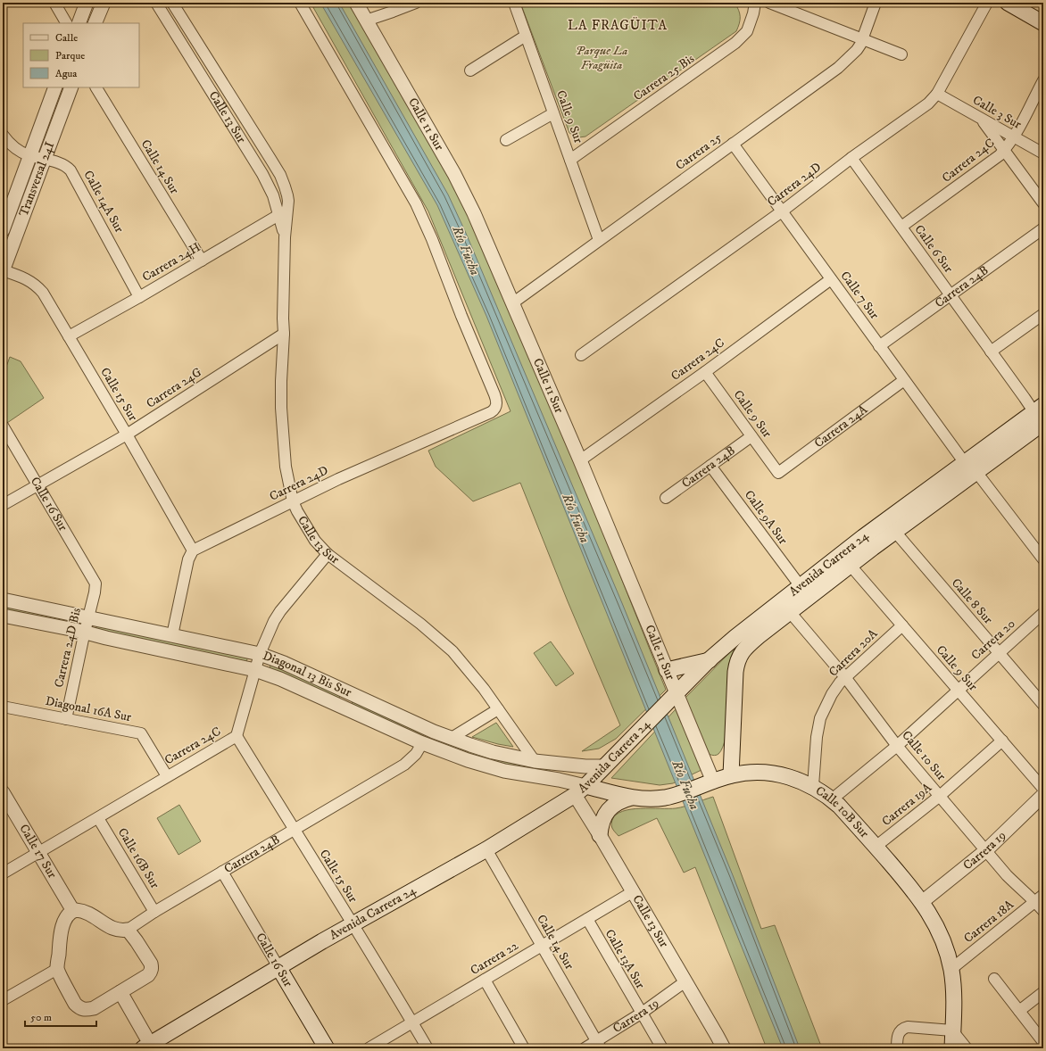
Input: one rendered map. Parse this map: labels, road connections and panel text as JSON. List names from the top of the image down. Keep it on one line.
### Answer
{"streets":{"main road":["Calle 16 Sur","Avenida Carrera 24","Calle 10B Sur"],"street":["Carrera 25 Bis","Calle 3 Sur","Calle 13 Sur","Calle 9 Sur","Calle 11 Sur","Carrera 25","Carrera 24C","Calle 14 Sur","Transversal 24I","Carrera 24D","Calle 14A Sur","Calle 6 Sur","Carrera 24H","Carrera 24B","Calle 7 Sur","Carrera 24G","Calle 15 Sur","Carrera 24A","Calle 9A Sur","Calle 8 Sur","Carrera 20","Carrera 24D Bis","Carrera 20A","Diagonal 13 Bis Sur","Diagonal 16A Sur","Calle 10 Sur","Carrera 19A","Carrera 19","Calle 17 Sur","Calle 16B Sur","Carrera 18A","Carrera 22","Calle 13A Sur"]},"crossings":[["Carrera 25 Bis","Calle 9 Sur"],["Calle 3 Sur","Carrera 24C"],["Calle 3 Sur","Carrera 24D"],["Calle 13 Sur","Carrera 24C"],["Calle 13 Sur","Carrera 24D"],["Calle 13 Sur","Carrera 24H"],["Calle 13 Sur","Carrera 24G"],["Calle 13 Sur","Avenida Carrera 24"],["Calle 13 Sur","Diagonal 13 Bis Sur"],["Calle 13 Sur","Calle 10B Sur"],["Calle 13 Sur","Carrera 19"],["Calle 13 Sur","Carrera 22"],["Calle 9 Sur","Carrera 25"],["Calle 9 Sur","Carrera 24C"],["Calle 9 Sur","Carrera 24B"],["Calle 9 Sur","Carrera 24A"],["Calle 9 Sur","Avenida Carrera 24"],["Calle 9 Sur","Carrera 20"],["Calle 9 Sur","Carrera 20A"],["Calle 9 Sur","Carrera 19A"],["Calle 11 Sur","Carrera 25"],["Calle 11 Sur","Carrera 24C"],["Calle 11 Sur","Avenida Carrera 24"],["Calle 11 Sur","Calle 10B Sur"],["Carrera 25","Calle 7 Sur"],["Carrera 24C","Calle 6 Sur"],["Carrera 24C","Calle 7 Sur"],["Carrera 24C","Calle 15 Sur"],["Carrera 24C","Diagonal 13 Bis Sur"],["Carrera 24C","Diagonal 16A Sur"],["Carrera 24C","Calle 17 Sur"],["Carrera 24C","Calle 16B Sur"],["Calle 14 Sur","Carrera 24H"],["Calle 14 Sur","Avenida Carrera 24"],["Calle 14 Sur","Carrera 19"],["Calle 14 Sur","Carrera 22"],["Transversal 24I","Calle 14A Sur"],["Transversal 24I","Calle 15 Sur"],["Carrera 24D","Calle 6 Sur"],["Carrera 24D","Calle 7 Sur"],["Carrera 24D","Calle 15 Sur"],["Calle 14A Sur","Carrera 24H"],["Calle 6 Sur","Carrera 24B"],["Calle 6 Sur","Avenida Carrera 24"],["Carrera 24H","Calle 15 Sur"],["Carrera 24B","Calle 7 Sur"],["Carrera 24B","Calle 15 Sur"],["Carrera 24B","Calle 16 Sur"],["Carrera 24B","Calle 9A Sur"],["Carrera 24B","Diagonal 13 Bis Sur"],["Carrera 24B","Calle 17 Sur"],["Carrera 24B","Calle 16B Sur"],["Calle 7 Sur","Carrera 24A"],["Calle 7 Sur","Avenida Carrera 24"],["Carrera 24G","Calle 15 Sur"],["Carrera 24G","Calle 16 Sur"],["Calle 15 Sur","Avenida Carrera 24"],["Calle 15 Sur","Carrera 22"],["Calle 16 Sur","Avenida Carrera 24"],["Calle 16 Sur","Carrera 24D Bis"],["Calle 9A Sur","Avenida Carrera 24"],["Avenida Carrera 24","Calle 8 Sur"],["Avenida Carrera 24","Diagonal 13 Bis Sur"],["Avenida Carrera 24","Calle 10 Sur"],["Avenida Carrera 24","Calle 10B Sur"],["Calle 8 Sur","Carrera 20"],["Carrera 20","Calle 10 Sur"],["Carrera 20","Calle 10B Sur"],["Carrera 24D Bis","Diagonal 13 Bis Sur"],["Carrera 24D Bis","Diagonal 16A Sur"],["Carrera 20A","Calle 10 Sur"],["Carrera 20A","Calle 10B Sur"],["Diagonal 13 Bis Sur","Calle 10B Sur"],["Calle 10 Sur","Carrera 19A"],["Calle 10 Sur","Carrera 19"],["Calle 10 Sur","Carrera 18A"],["Carrera 19A","Calle 10B Sur"],["Calle 10B Sur","Carrera 19"],["Calle 10B Sur","Carrera 18A"],["Carrera 19","Calle 13A Sur"],["Carrera 22","Calle 13A Sur"]],"districts":["LA FRAGÜITA"],"water":["Río Fucha"],"parks":["Parque La Fragüita"],"legend":["Calle","Parque","Agua"],"scale_bar":"50 m"}
